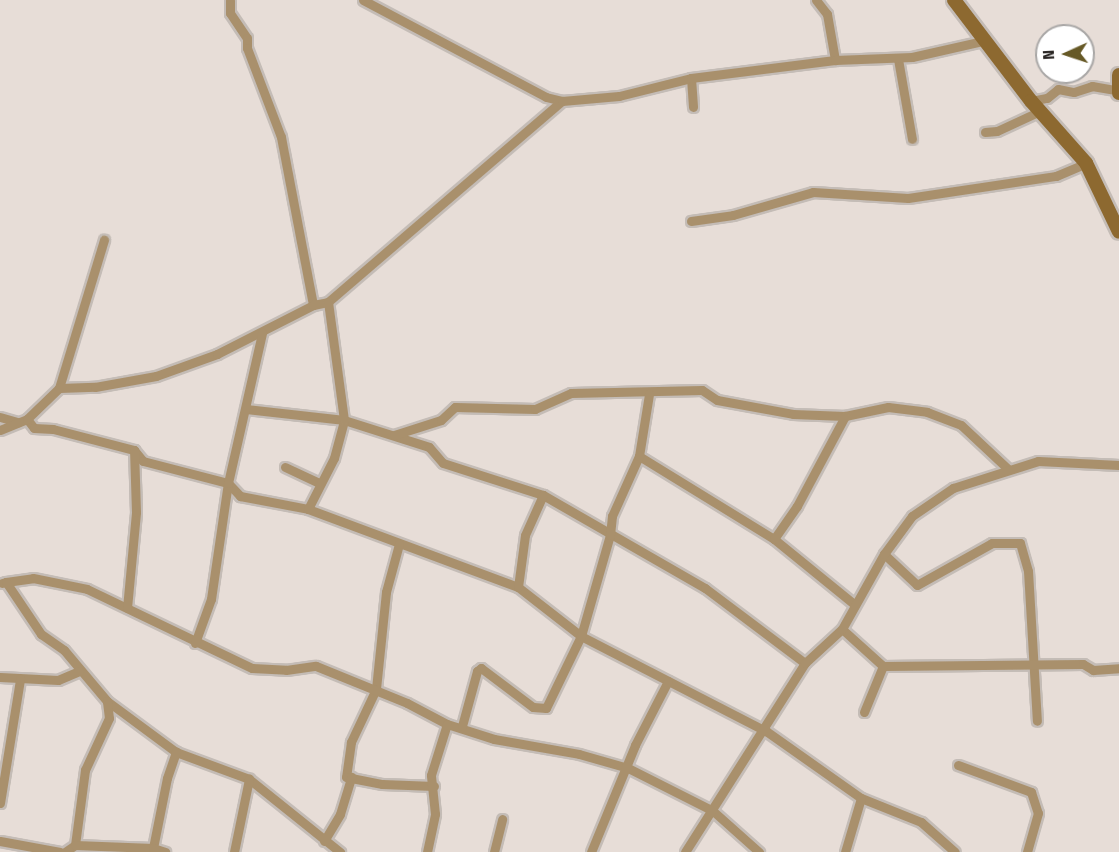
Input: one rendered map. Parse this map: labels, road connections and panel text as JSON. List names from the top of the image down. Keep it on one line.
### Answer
{"north":"left"}
